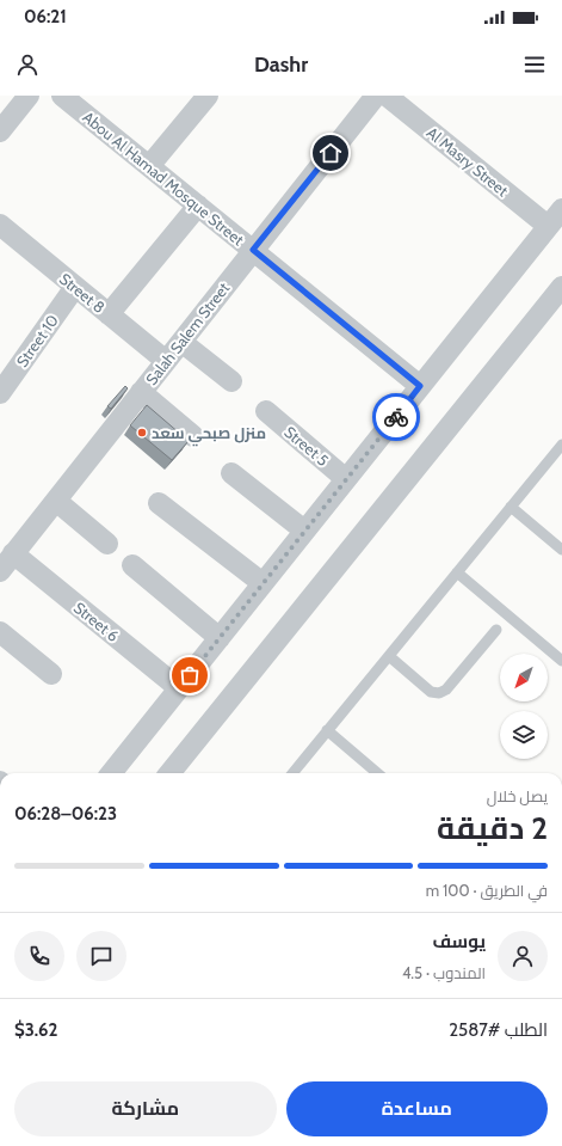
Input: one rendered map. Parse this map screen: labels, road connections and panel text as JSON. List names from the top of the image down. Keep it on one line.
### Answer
{"streets":{"street":["Al Masry Street","Abou Al Hamad Mosque Street","Street 8","Salah Salem Street","Street 10","Street 5","Street 6"]},"crossings":[["Abou Al Hamad Mosque Street","Salah Salem Street"],["Street 8","Salah Salem Street"],["Street 8","Street 10"],["Salah Salem Street","Street 6"]],"places":["منزل صبحي سعد"],"north":"bottom left","page":{"status":"06:21","header":"Dashr","heading":["2 دقيقة","يصل خلال","06:23–06:28"],"panel":["يوسف","المندوب · 4.5","الطلب #2587","$3.62"],"bar":"في الطريق · 100 m","buttons":["مساعدة","مشاركة"]}}
